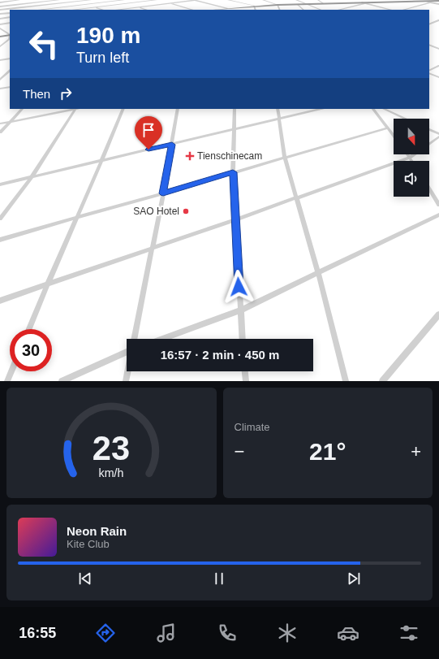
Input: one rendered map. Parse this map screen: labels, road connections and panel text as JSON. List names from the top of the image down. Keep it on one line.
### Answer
{"places":{"health":["Tienschinecam"],"other":["SAO Hotel"]},"north":"bottom","page":{"turn":["190 m","Turn left"],"then":"Then","limit":"30","trip":"16:57 · 2 min · 450 m","tile":"Climate","heat":["−","21°","+"],"song":["Neon Rain","Kite Club"],"tabs":"16:55","gauge":["23","km/h"]}}
